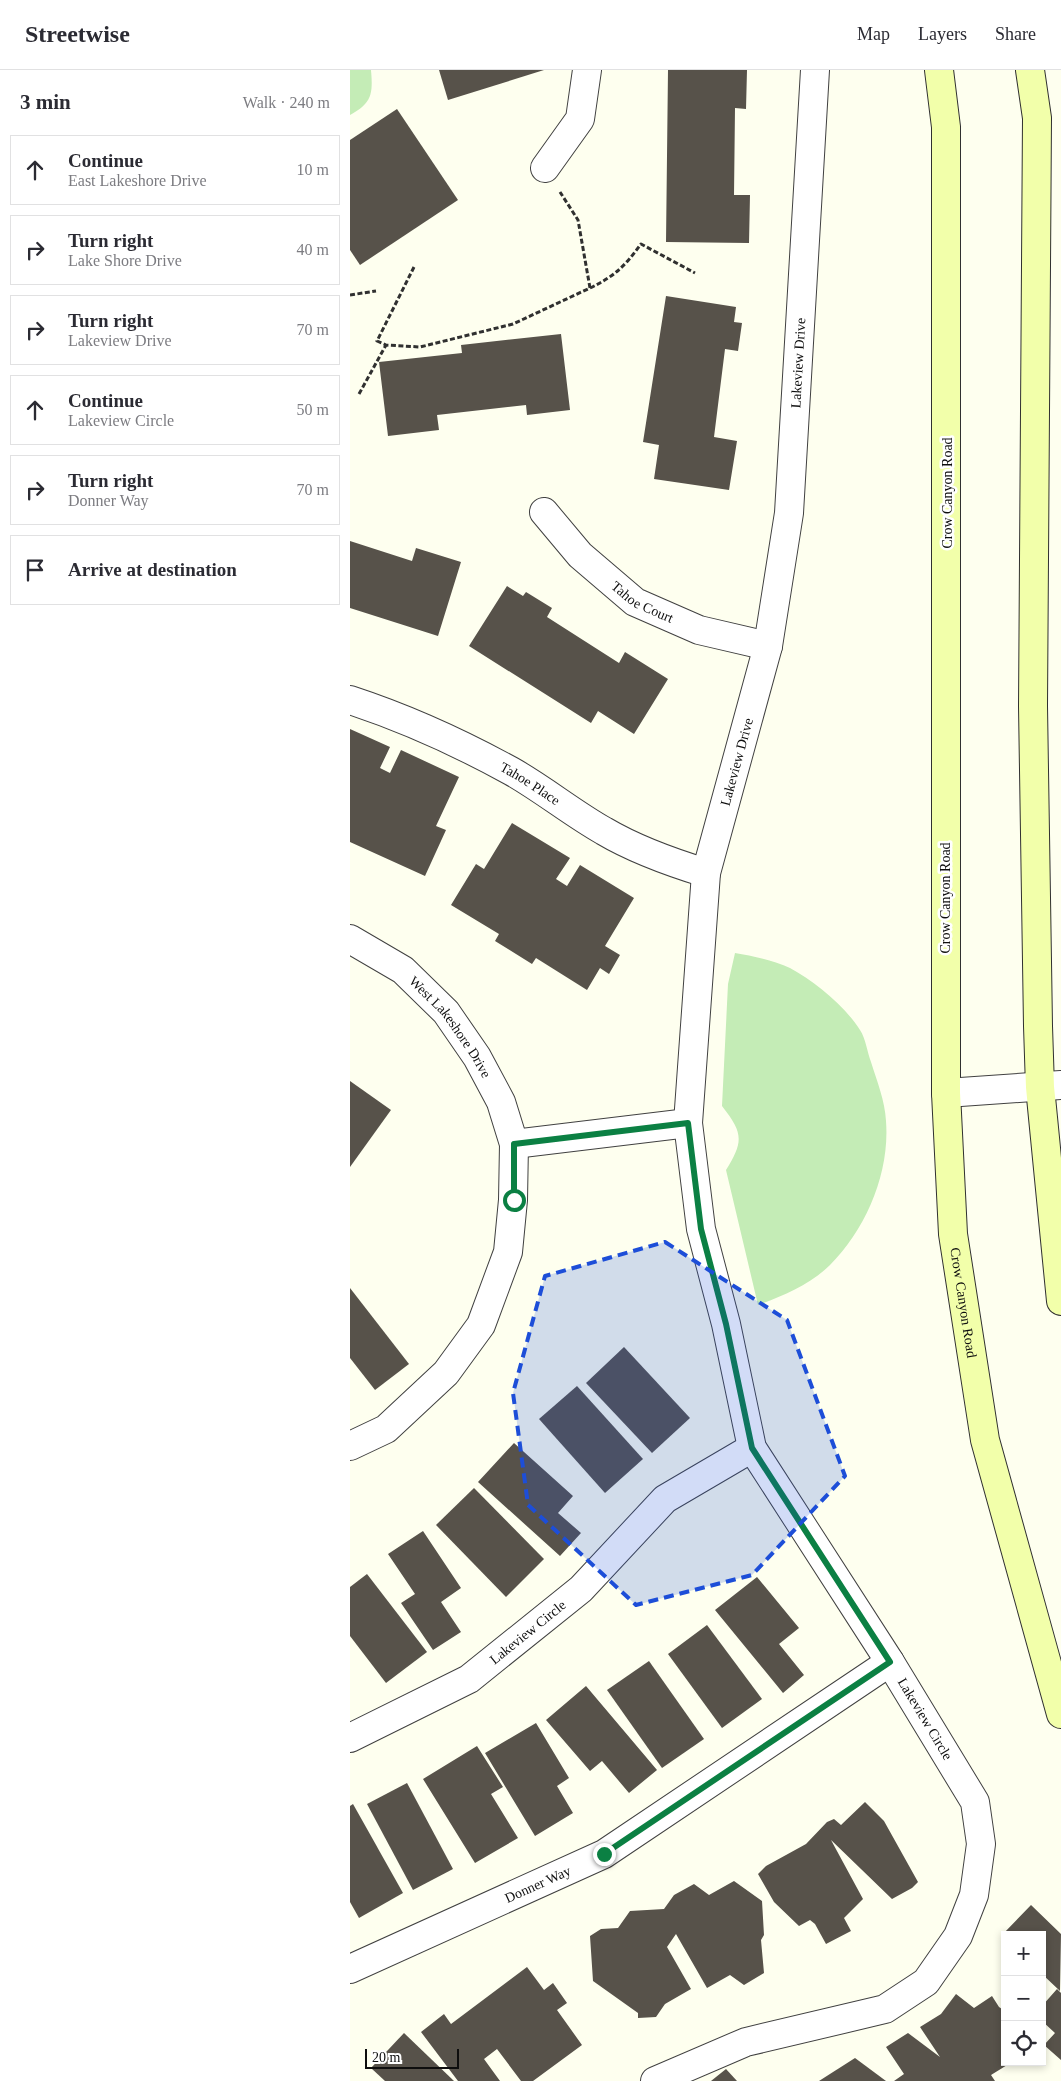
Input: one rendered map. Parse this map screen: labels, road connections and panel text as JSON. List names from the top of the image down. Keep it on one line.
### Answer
{"streets":{"main road":["Crow Canyon Road"],"street":["Lakeview Drive","Tahoe Court","Tahoe Place","West Lakeshore Drive","Lakeview Circle","Donner Way"]},"crossings":[["Lakeview Drive","Tahoe Court"],["Lakeview Drive","Tahoe Place"],["Lakeview Drive","Lakeview Circle"],["Lakeview Circle","Donner Way"]],"scale_bar":"20 m","page":{"header":"Streetwise","nav":["Map","Layers","Share"],"heading":["3 min","Walk · 240 m"],"list":[["Continue","East Lakeshore Drive","10 m"],["Turn right","Lake Shore Drive","40 m"],["Turn right","Lakeview Drive","70 m"],["Continue","Lakeview Circle","50 m"],["Turn right","Donner Way","70 m"],"Arrive at destination"],"map_buttons":["+","−"],"scale":"20 m"}}
